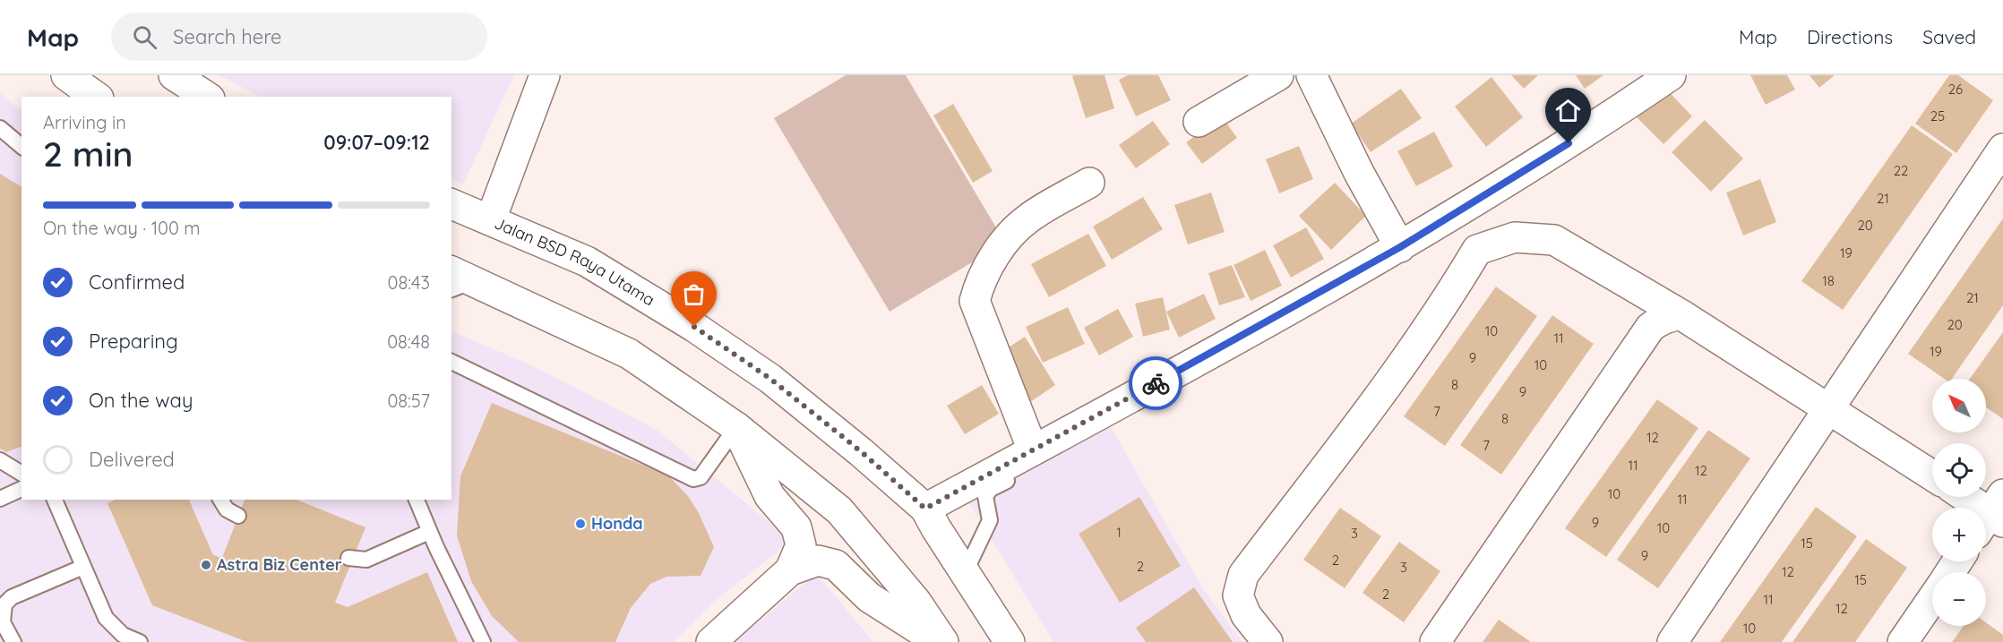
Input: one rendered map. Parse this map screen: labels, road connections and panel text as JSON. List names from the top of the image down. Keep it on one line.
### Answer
{"streets":{"street":["Jalan BSD Raya Utama"]},"places":["Honda","Astra Biz Center"],"house_numbers":["26","25","22","21","20","19","18","21","20","10","11","19","9","10","8","9","7","8","12","7","11","12","10","11","9","10","1","3","15","9","2","2","3","12","15","2","11","12","10"],"north":"top left","page":{"header":"Map","search":"Search here","nav":["Map","Directions","Saved"],"heading":["2 min","Arriving in","09:07–09:12"],"bar":"On the way · 100 m","list":[["Confirmed","08:43"],["Preparing","08:48"],["On the way","08:57"],"Delivered"],"map_buttons":["+","−"]}}
